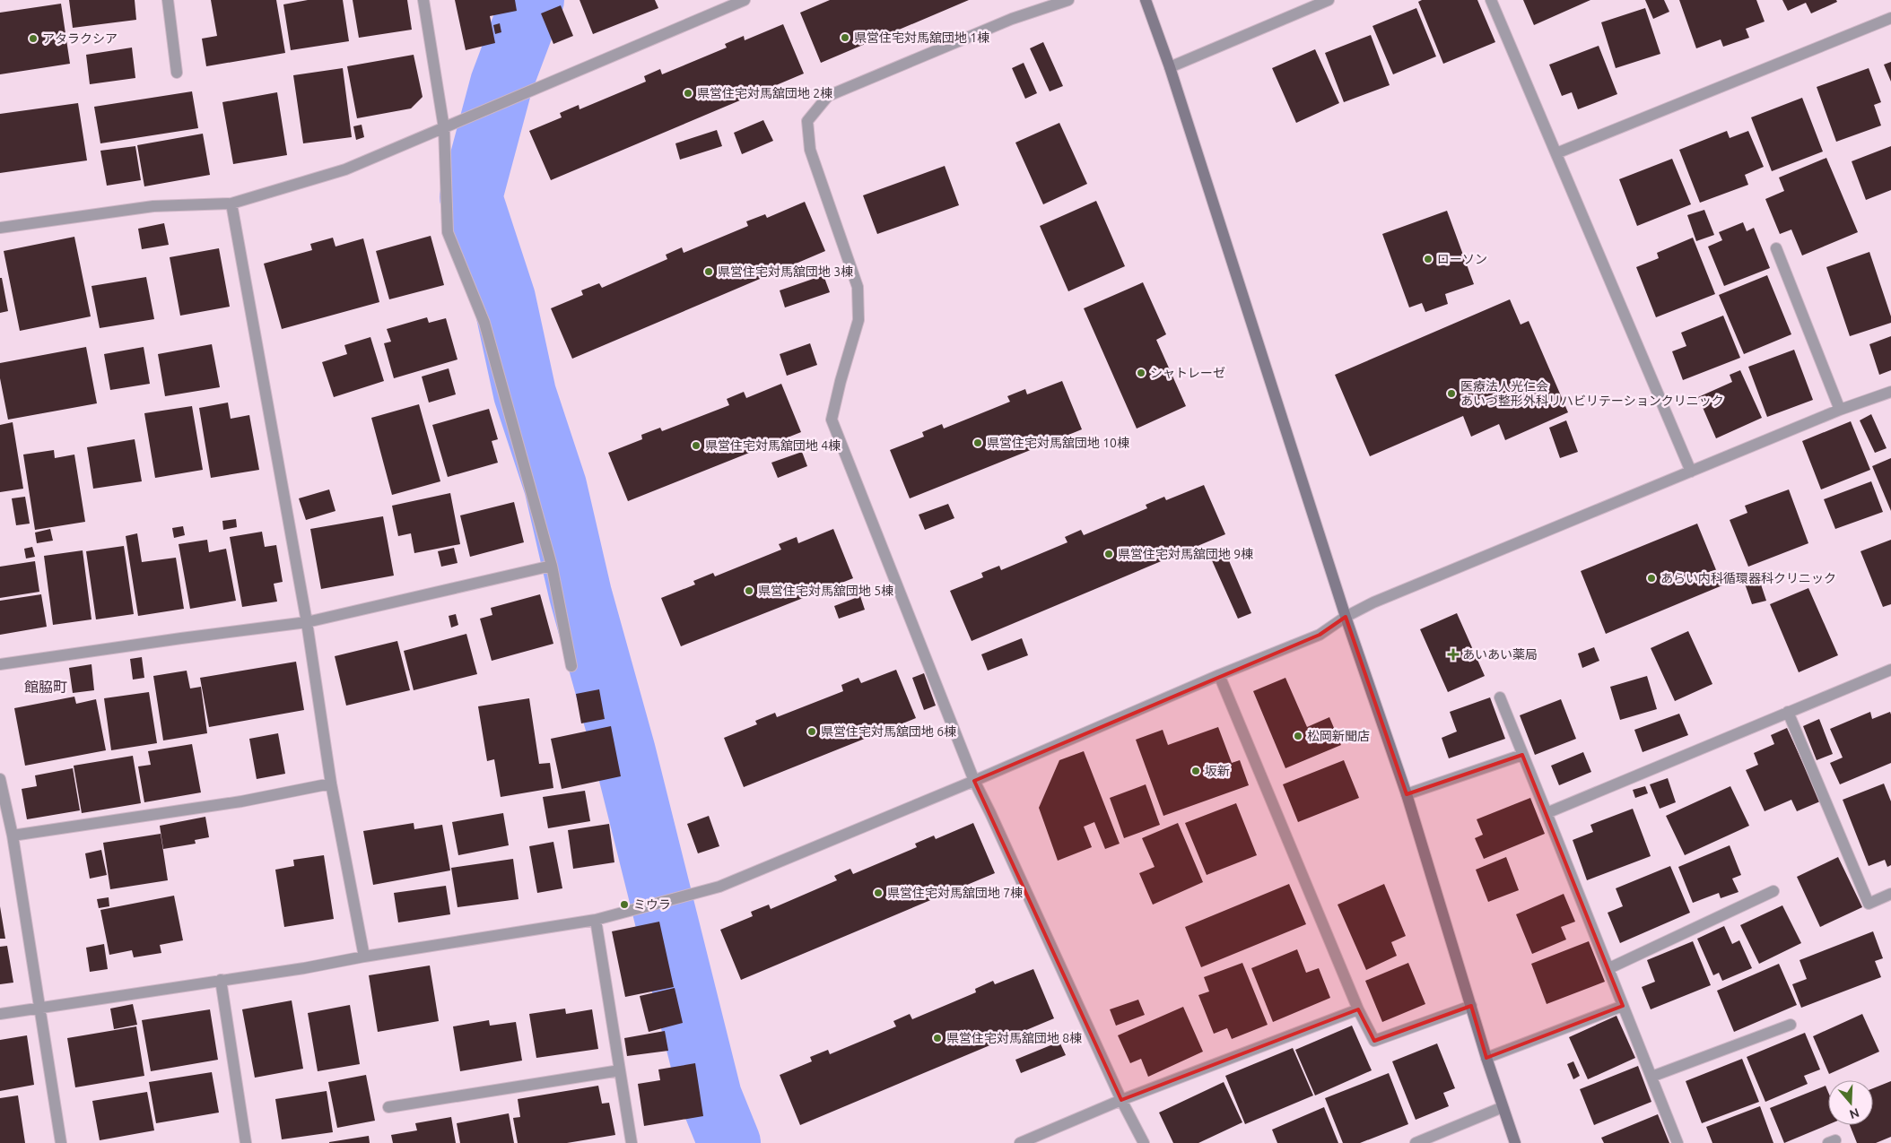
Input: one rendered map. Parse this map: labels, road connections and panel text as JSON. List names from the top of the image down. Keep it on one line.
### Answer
{"districts":["館脇町"],"places":{"other":["県営住宅対馬舘団地 1棟","アタラクシア","県営住宅対馬舘団地 2棟","ローソン","県営住宅対馬舘団地 3棟","シャトレーゼ","医療法人光仁会 あいづ整形外科リハビリテーションクリニック","県営住宅対馬舘団地 10棟","県営住宅対馬舘団地 4棟","県営住宅対馬舘団地 9棟","あらい内科循環器科クリニック","県営住宅対馬舘団地 5棟","県営住宅対馬舘団地 6棟","松岡新聞店","坂新","県営住宅対馬舘団地 7棟","ミウラ","県営住宅対馬舘団地 8棟"],"health":["あいあい薬局"]},"north":"bottom"}
